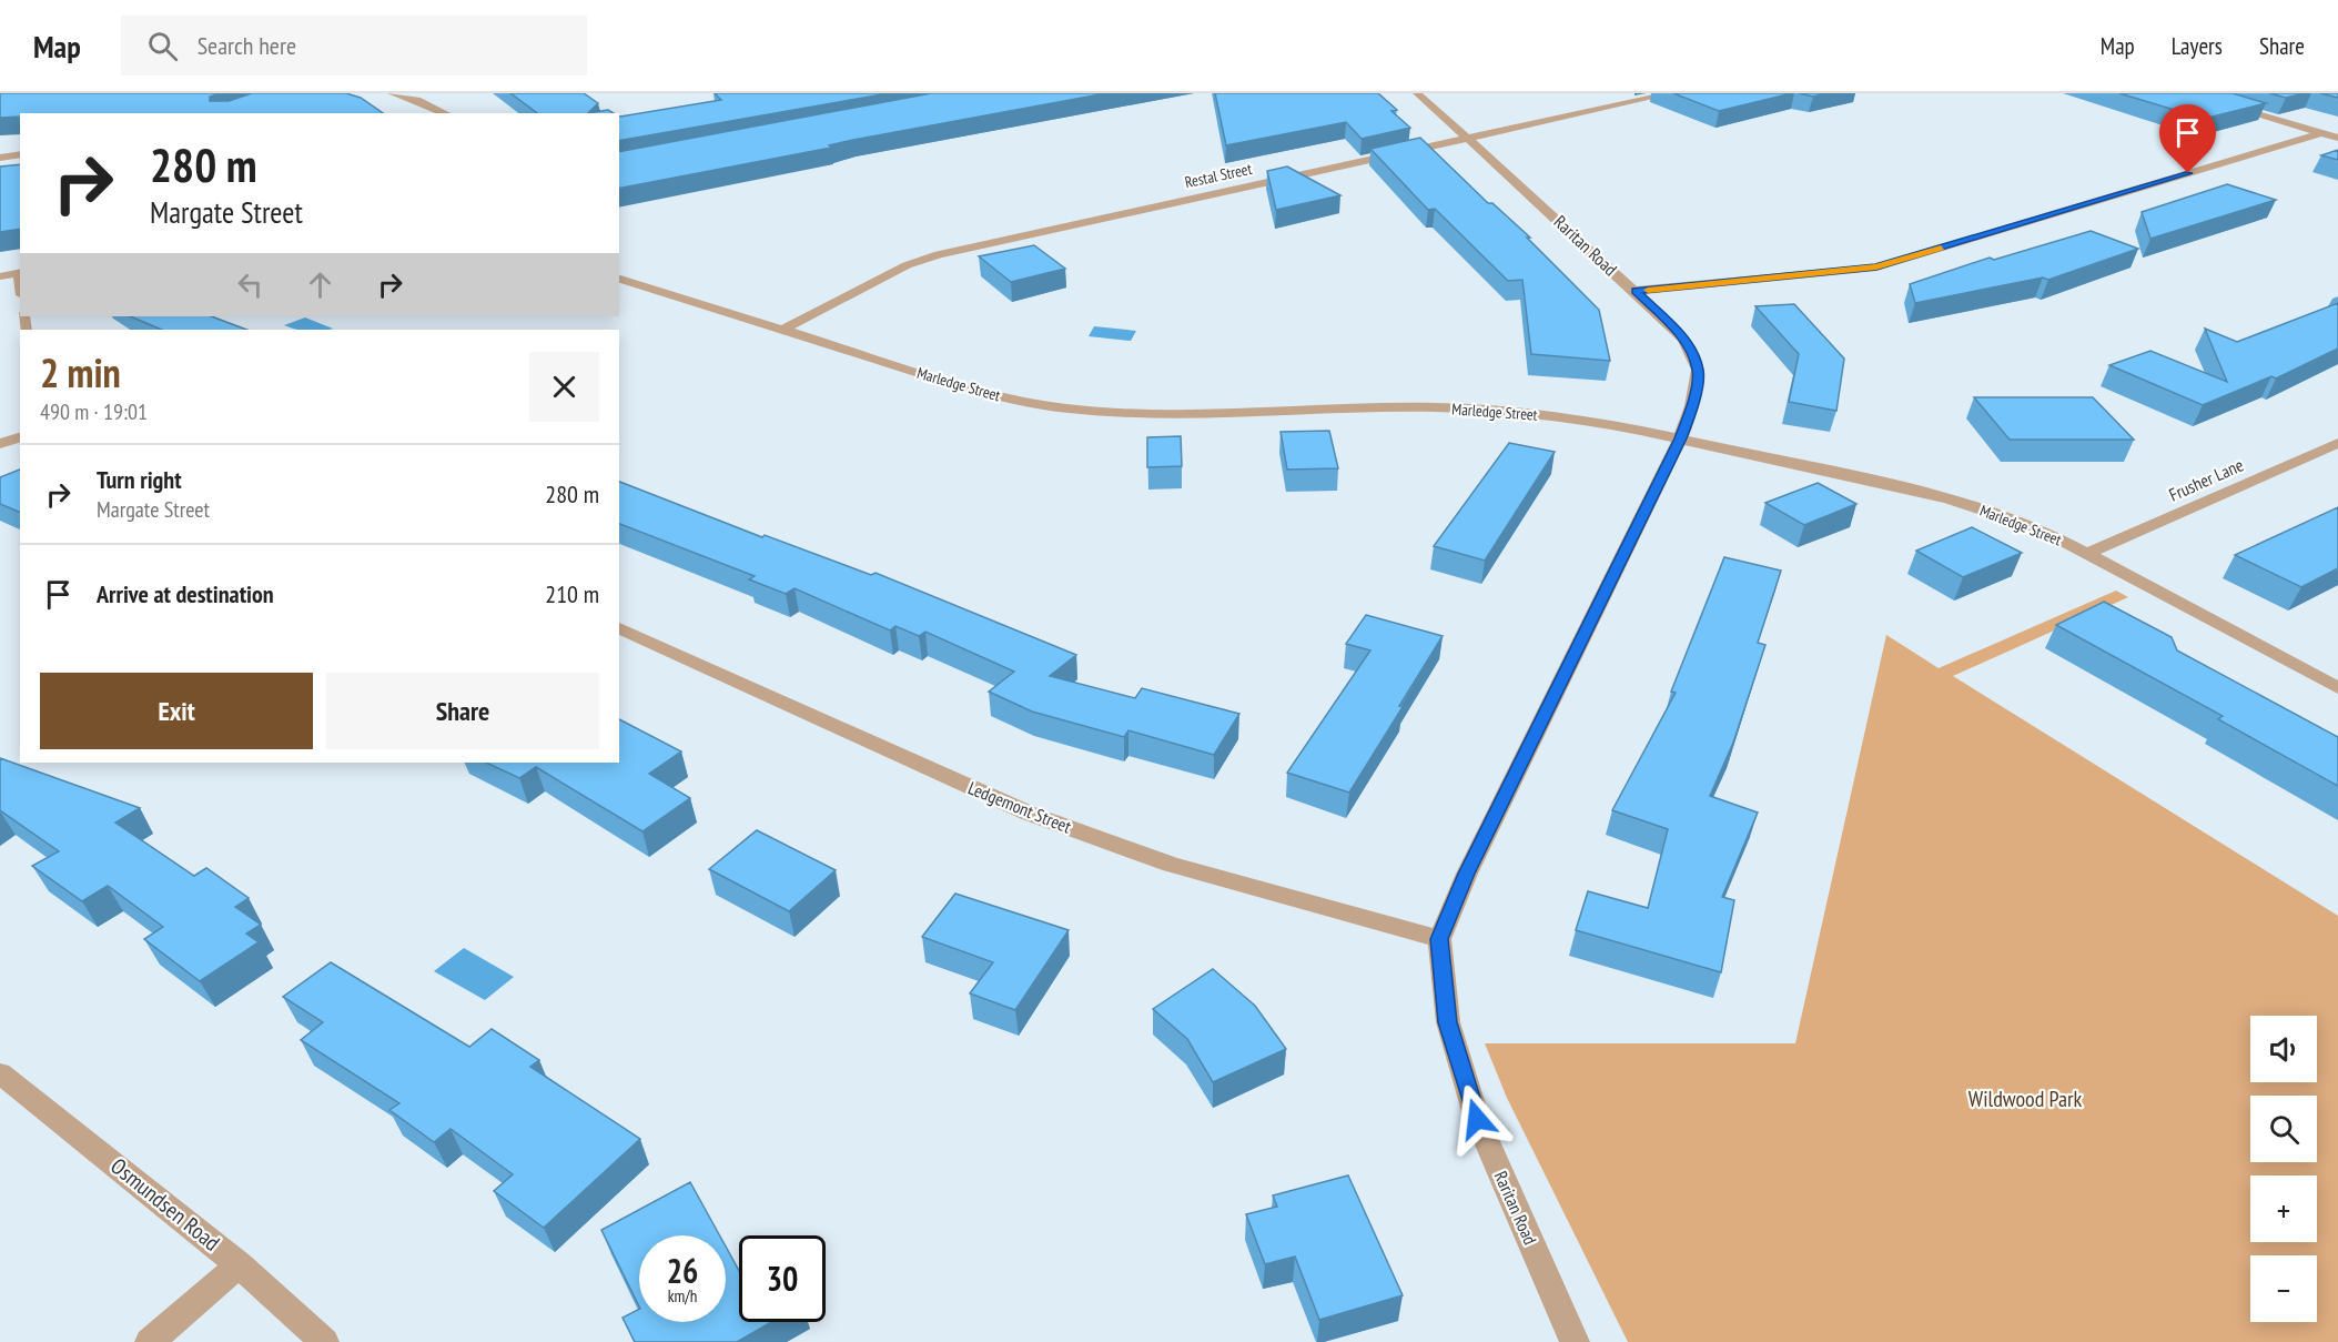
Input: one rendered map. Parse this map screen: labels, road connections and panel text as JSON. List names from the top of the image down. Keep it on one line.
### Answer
{"streets":{"street":["Restal Street","Raritan Road","Marledge Street","Frusher Lane","Ledgemont Street","Osmundsen Road"]},"crossings":[["Restal Street","Raritan Road"],["Restal Street","Marledge Street"],["Raritan Road","Marledge Street"],["Raritan Road","Ledgemont Street"],["Marledge Street","Frusher Lane"]],"parks":["Wildwood Park"],"page":{"header":"Map","search":"Search here","nav":["Map","Layers","Share"],"turn":["280 m","Margate Street"],"heading":["2 min","490 m · 19:01"],"list":[{"name":"Turn right","note":"Margate Street","value":"280 m"},{"name":"Arrive at destination","value":"210 m"}],"buttons":["Exit","Share"],"map_buttons":["+","−"],"speed":"26 km/h","limit":"30"}}
